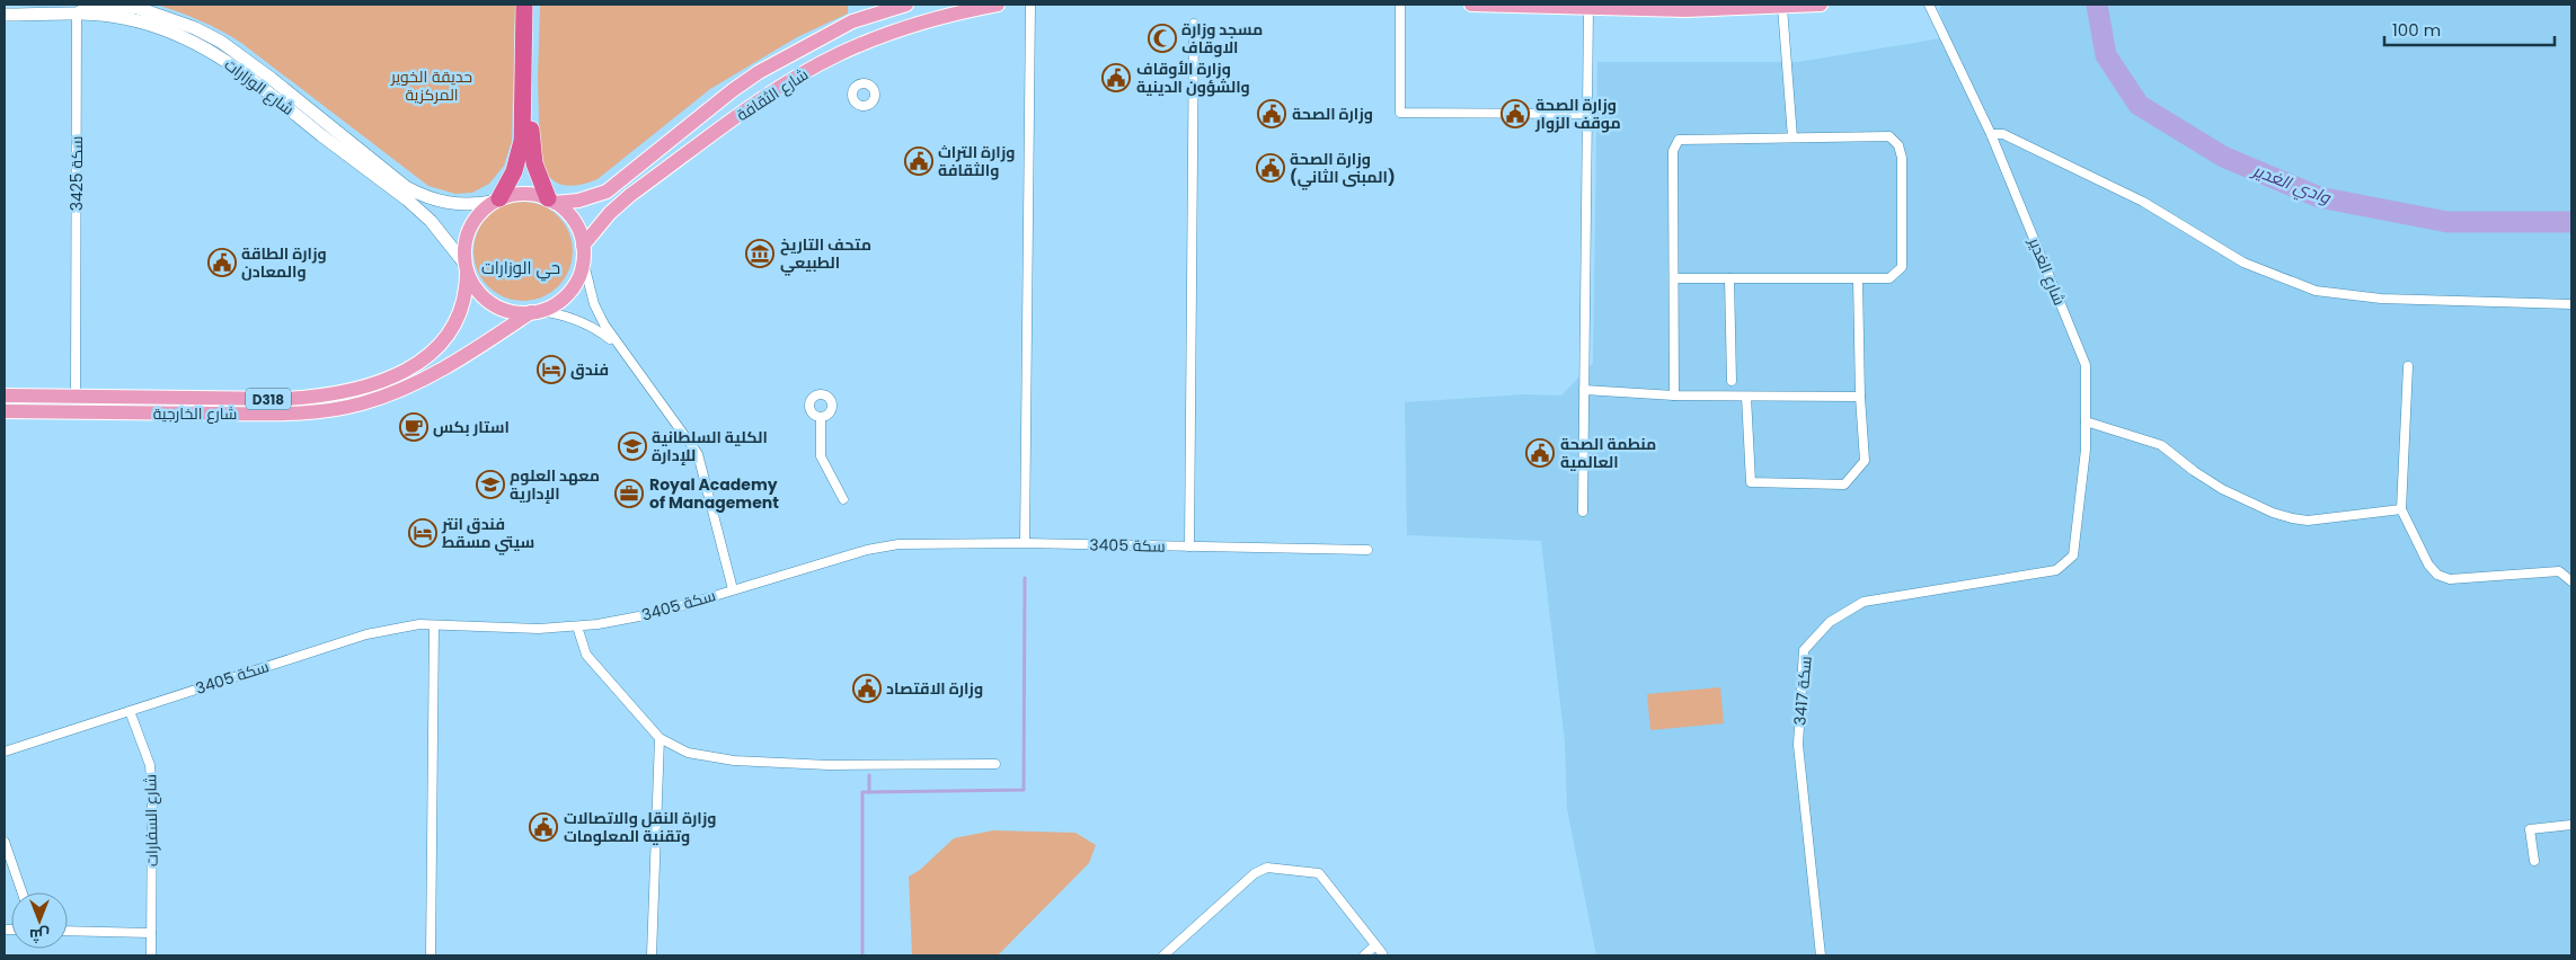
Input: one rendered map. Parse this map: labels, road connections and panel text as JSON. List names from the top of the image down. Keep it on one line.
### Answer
{"streets":{"main road":["شارع الثقافة","D318","شارع الخارجية"],"street":["شارع الوزارات","سكة 3425","شارع الغدير","سكة 3405","سكة 3417","شارع السفارات"]},"crossings":[["شارع الوزارات","شارع الثقافة"],["شارع الوزارات","سكة 3425"],["شارع الوزارات","D318"],["شارع الوزارات","شارع الخارجية"],["شارع الثقافة","D318"],["شارع الثقافة","شارع الخارجية"],["سكة 3425","شارع الخارجية"],["شارع الغدير","سكة 3417"],["D318","شارع الخارجية"],["سكة 3405","شارع السفارات"]],"districts":["حي الوزارات"],"water":["وادي الغدير"],"parks":["حديقة الخوير المركزية"],"places":{"mosque":["مسجد وزارة الاوقاف"],"public building":["وزارة الأوقاف والشؤون الدينية","وزارة الصحة","وزارة الصحة موقف الزوار","وزارة التراث والثقافة","وزارة الصحة (المبنى الثاني)","وزارة الطاقة والمعادن","منطمة الصحة العالمية","وزارة الاقتصاد","وزارة النقل والاتصالات وتقنية المعلومات"],"museum":["متحف التاريخ الطبيعي"],"hotel":["فندق","فندق انتر سيتي مسقط"],"cafe":["استار بكس"],"school or university":["الكلية السلطانية للإدارة","معهد العلوم الإدارية"],"office":["Royal Academy of Management"]},"scale_bar":"100 m","north":"bottom"}
